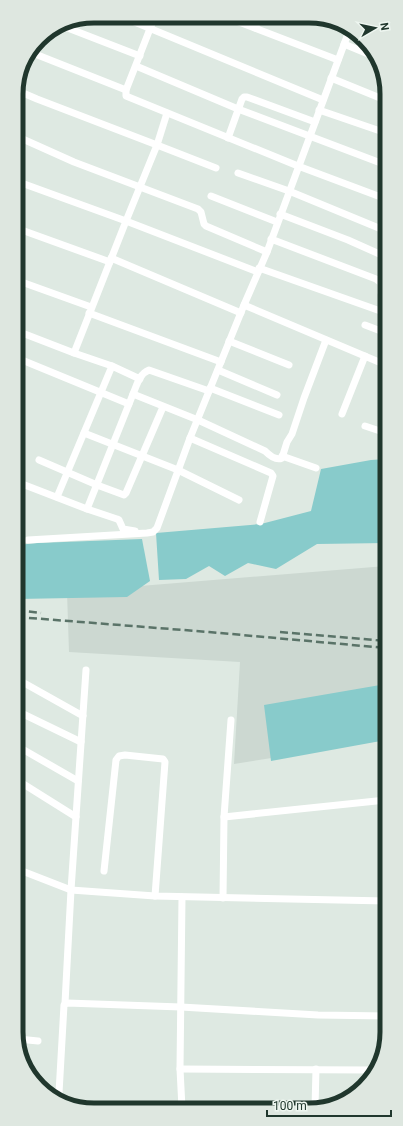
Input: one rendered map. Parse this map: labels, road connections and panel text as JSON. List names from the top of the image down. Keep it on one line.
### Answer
{"scale_bar":"100 m","north":"right"}
